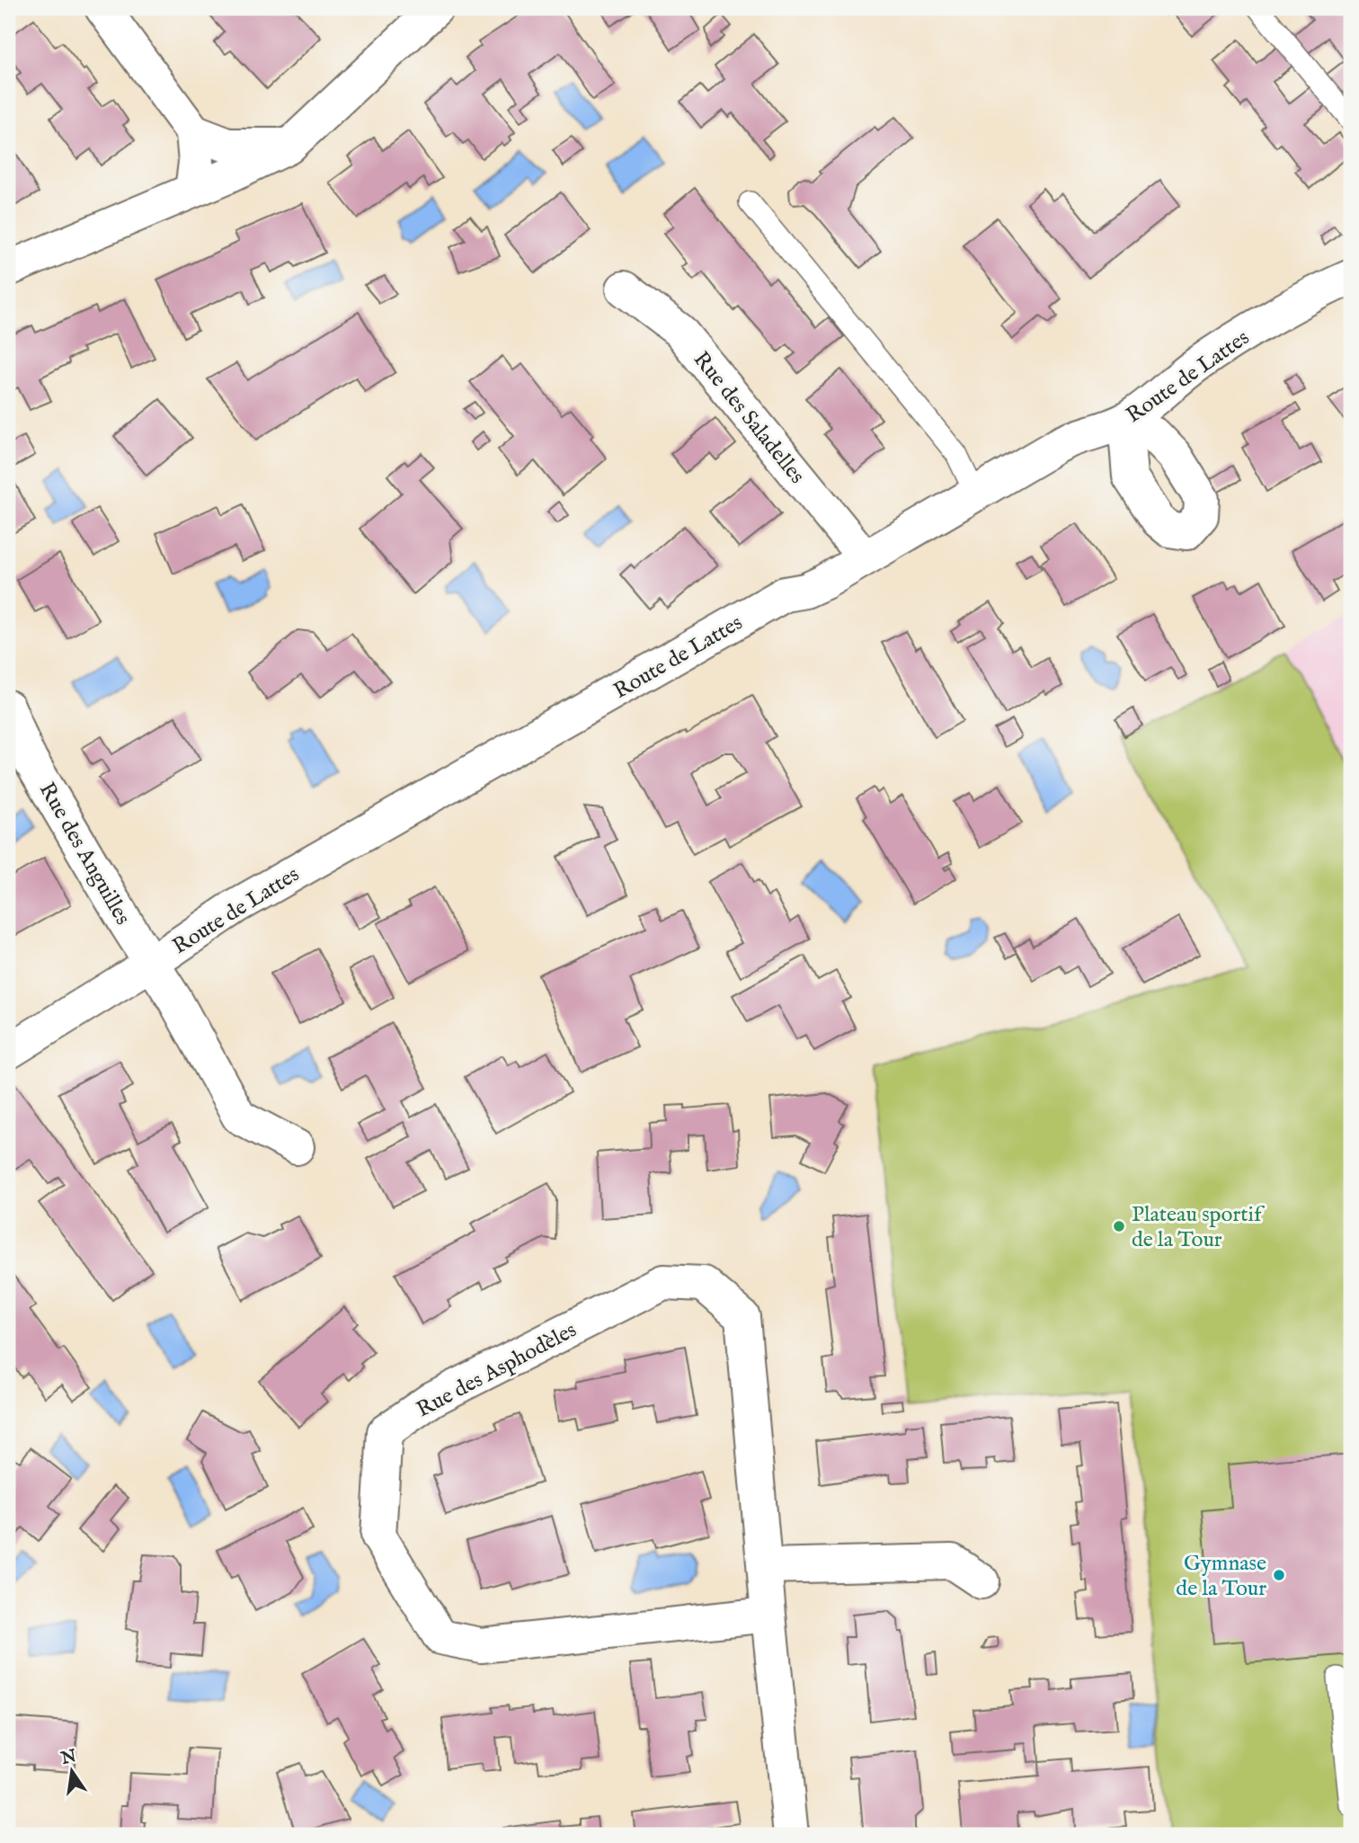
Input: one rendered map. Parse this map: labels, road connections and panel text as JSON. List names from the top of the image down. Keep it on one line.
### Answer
{"streets":{"street":["Route de Lattes","Rue des Saladelles","Rue des Anguilles","Rue des Asphodèles"]},"crossings":[["Route de Lattes","Rue des Saladelles"],["Route de Lattes","Rue des Anguilles"]],"places":["Plateau sportif de la Tour","Gymnase de la Tour"],"north":"top"}
